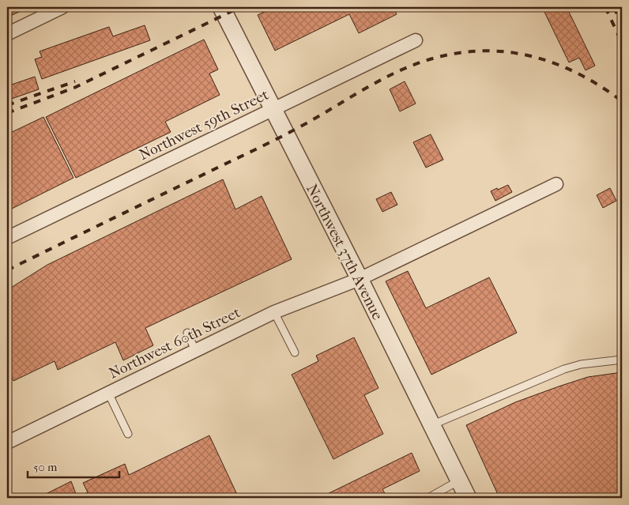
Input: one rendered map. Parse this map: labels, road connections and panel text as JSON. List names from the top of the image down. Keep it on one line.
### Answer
{"streets":{"street":["Northwest 59th Street","Northwest 37th Avenue","Northwest 60th Street"]},"crossings":[["Northwest 59th Street","Northwest 37th Avenue"],["Northwest 37th Avenue","Northwest 60th Street"]],"scale_bar":"50 m"}
